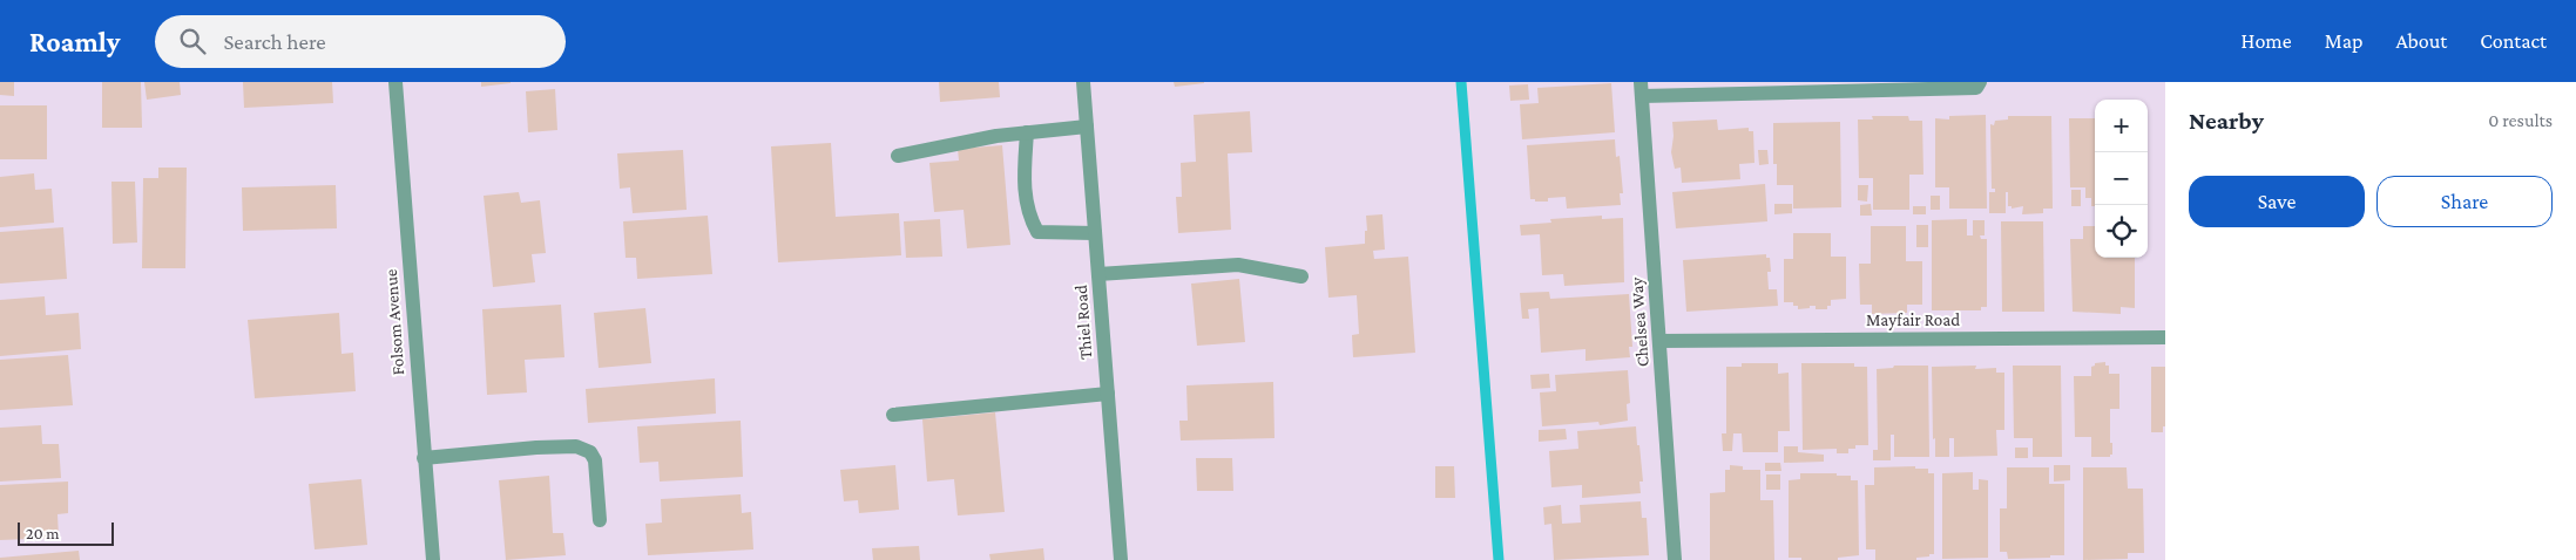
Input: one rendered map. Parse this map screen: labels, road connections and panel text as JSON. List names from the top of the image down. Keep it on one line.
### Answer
{"streets":{"street":["Mayfair Road","Folsom Avenue","Thiel Road","Chelsea Way"]},"crossings":[["Mayfair Road","Chelsea Way"]],"scale_bar":"20 m","page":{"header":"Roamly","search":"Search here","nav":["Home","Map","About","Contact"],"heading":["Nearby","0 results"],"map_buttons":["+","−"],"buttons":["Save","Share"],"scale":"20 m"}}
